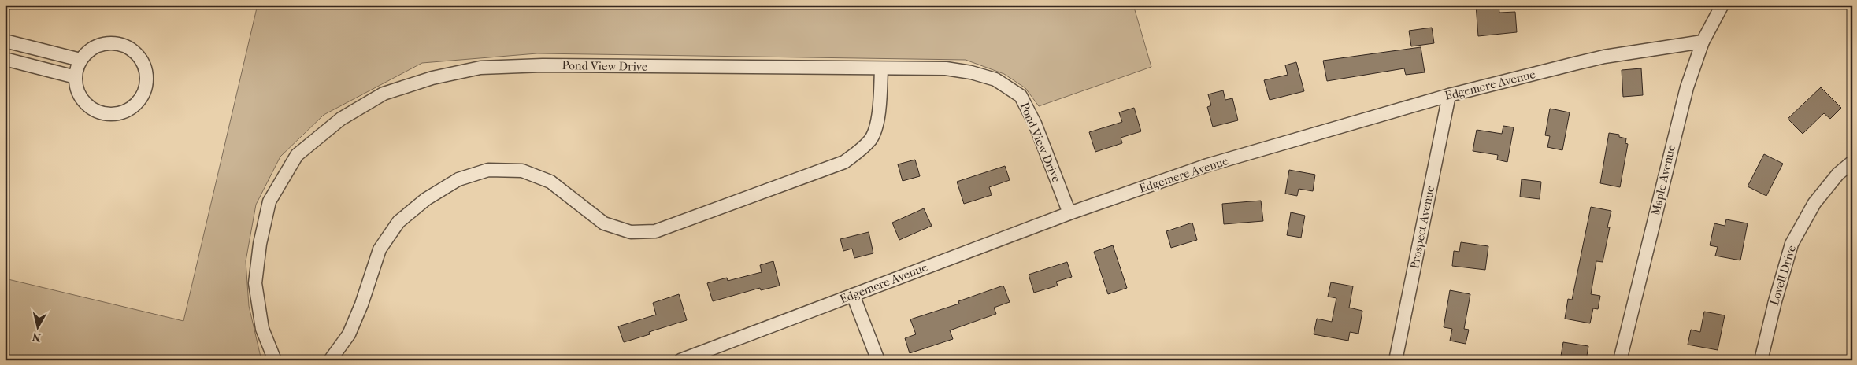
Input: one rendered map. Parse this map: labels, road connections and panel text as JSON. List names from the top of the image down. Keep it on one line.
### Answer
{"streets":{"street":["Pond View Drive","Edgemere Avenue","Maple Avenue","Prospect Avenue","Lovell Drive"]},"crossings":[["Pond View Drive","Edgemere Avenue"],["Edgemere Avenue","Maple Avenue"],["Edgemere Avenue","Prospect Avenue"]],"north":"bottom"}
